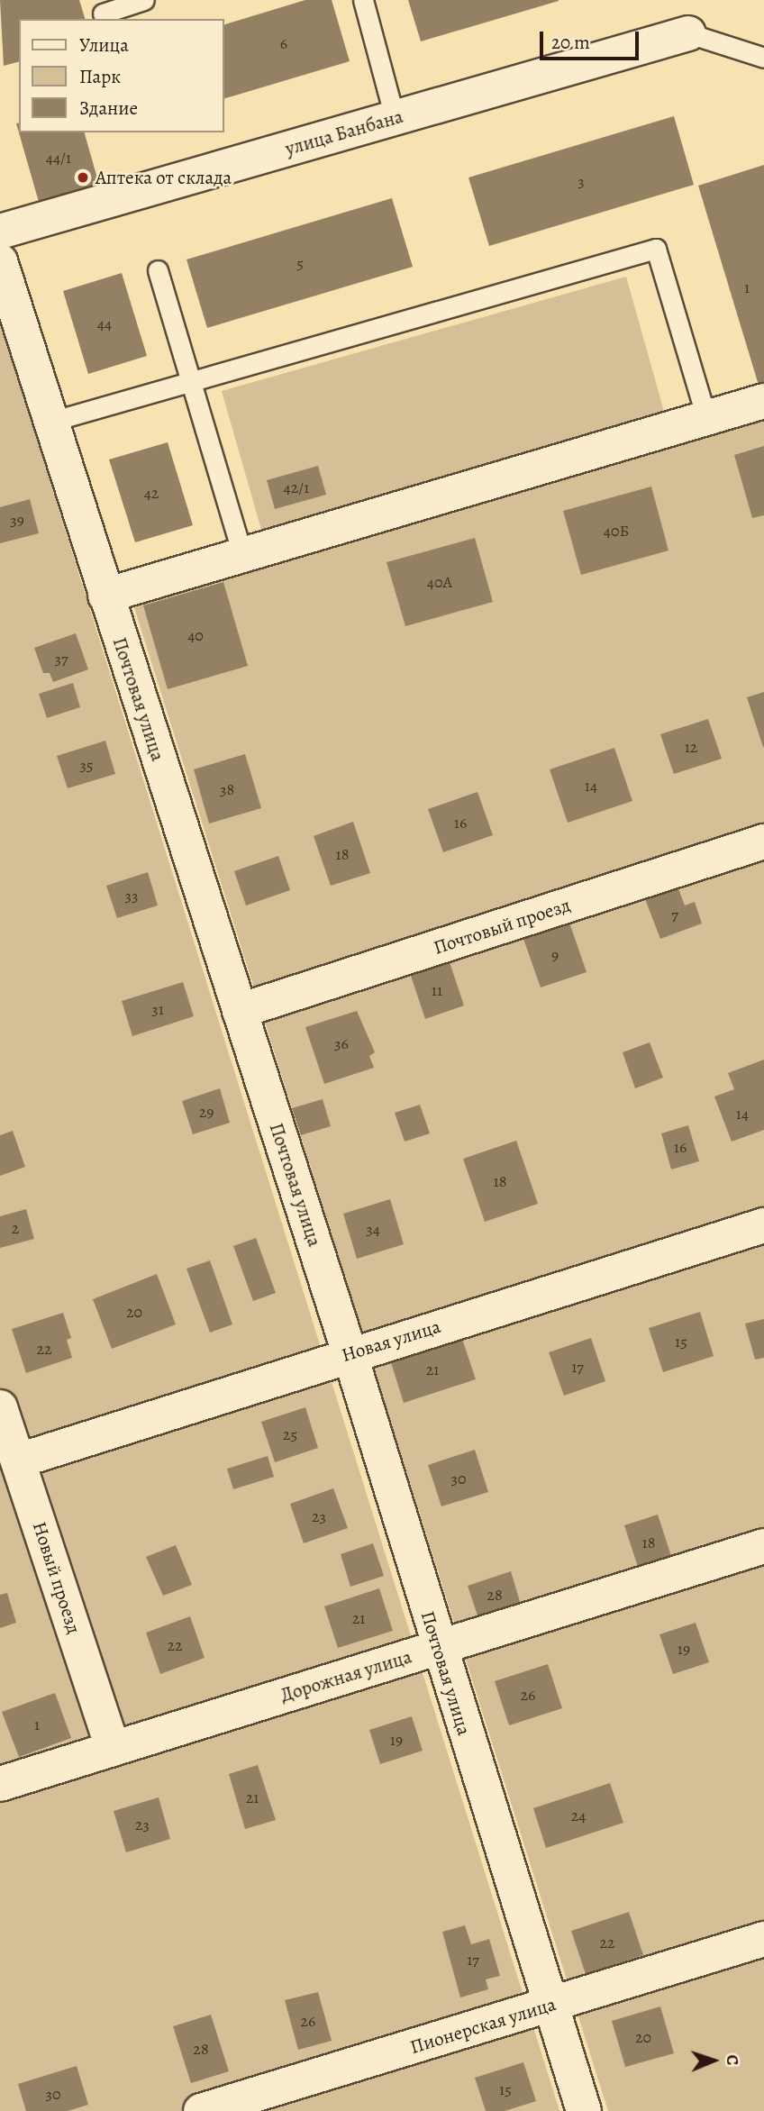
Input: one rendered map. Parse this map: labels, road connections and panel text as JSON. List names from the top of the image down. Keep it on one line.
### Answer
{"streets":{"street":["улица Банбана","Почтовая улица","Почтовый проезд","Новая улица","Новый проезд","Дорожная улица","Пионерская улица"]},"crossings":[["Почтовая улица","Почтовый проезд"],["Почтовая улица","Новая улица"],["Почтовая улица","Дорожная улица"],["Почтовая улица","Пионерская улица"],["Новая улица","Новый проезд"],["Новый проезд","Дорожная улица"]],"places":["Аптека от склада"],"house_numbers":["6","44/1","3","5","1","44","42/1","42","39","40Б","40А","40","37","12","35","14","38","16","18","33","7","9","11","31","36","29","14","16","18","2","34","20","15","22","17","21","25","30","23","18","28","21","22","19","26","1","19","21","24","23","22","17","26","20","28","15","30"],"legend":["Улица","Парк","Здание"],"scale_bar":"20 m","north":"right"}
